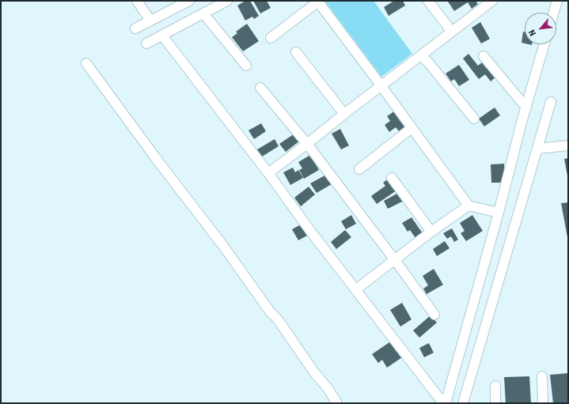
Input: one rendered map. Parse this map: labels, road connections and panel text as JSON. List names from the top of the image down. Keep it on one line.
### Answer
{"north":"bottom left"}
